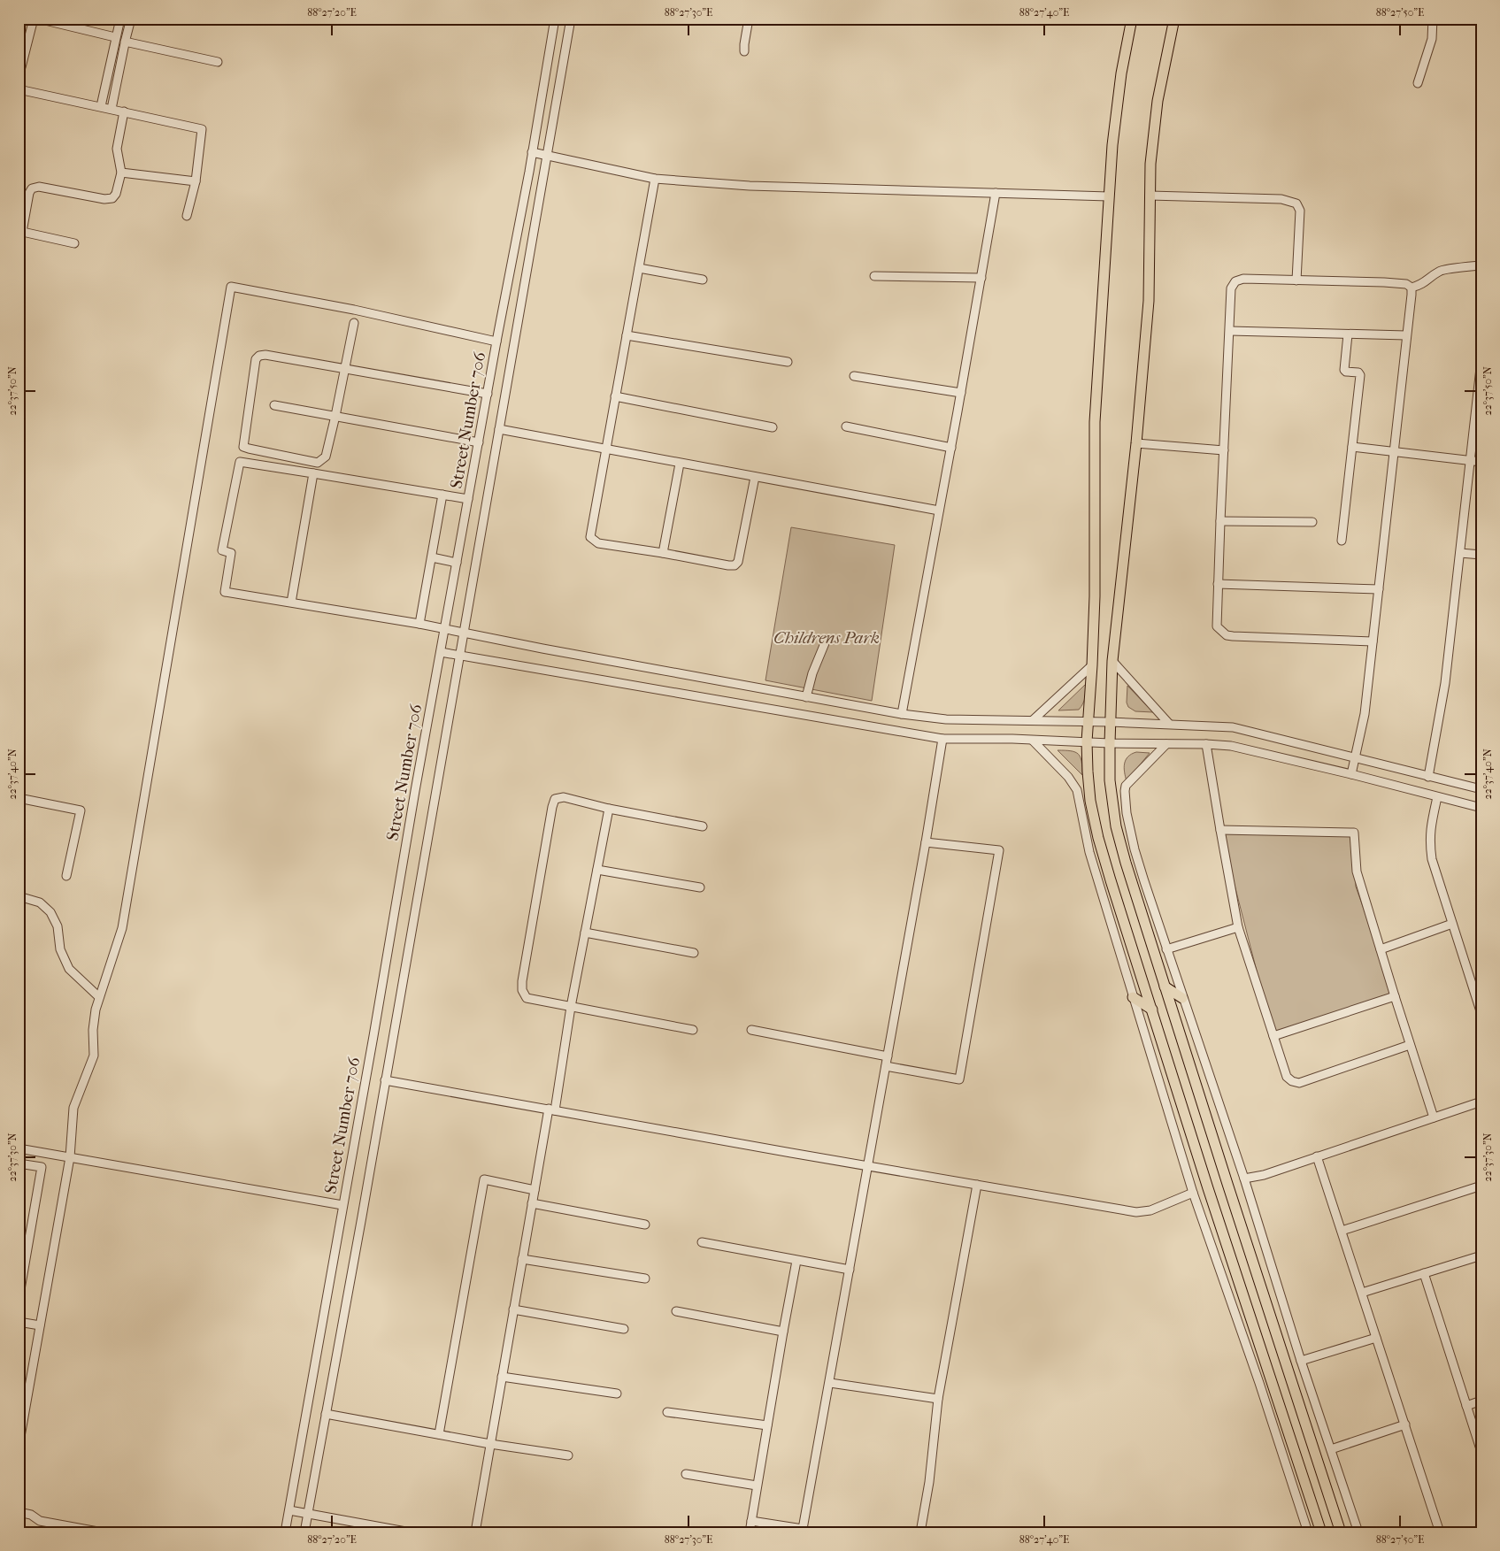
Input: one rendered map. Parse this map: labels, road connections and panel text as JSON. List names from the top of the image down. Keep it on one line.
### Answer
{"streets":{"street":["Street Number 706"]},"parks":["Childrens Park"],"coordinates":["88°27'20\"E","88°27'30\"E","88°27'40\"E","88°27'50\"E","22°37'50\"N","22°37'40\"N","22°37'30\"N"]}
